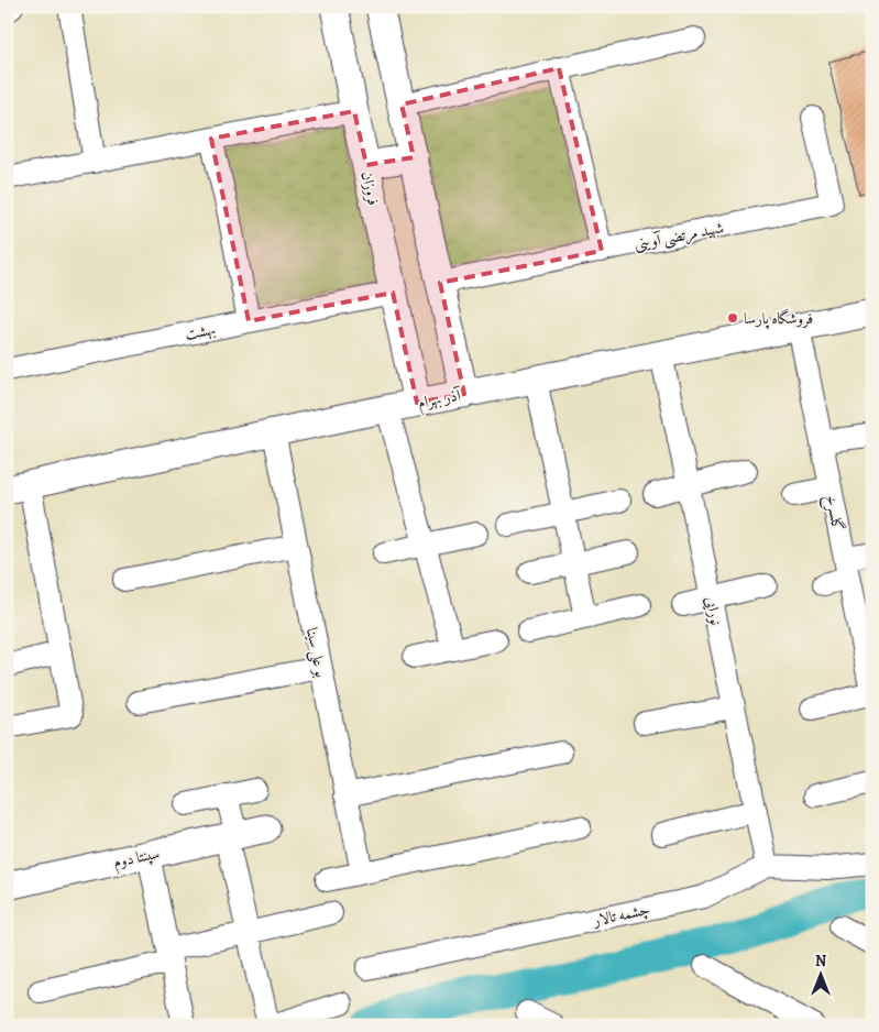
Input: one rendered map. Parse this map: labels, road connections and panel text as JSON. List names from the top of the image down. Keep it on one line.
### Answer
{"streets":{"street":["فروزان","شهید مرتضی آوینی","بهشت","آذر بهرام","گلسرخ","نورایی","بو علی سینا","سپنتا دوم","چشمه تالار"]},"crossings":[["فروزان","بهشت"],["فروزان","آذر بهرام"],["آذر بهرام","گلسرخ"],["آذر بهرام","نورایی"],["آذر بهرام","بو علی سینا"],["نورایی","چشمه تالار"]],"places":["فروشگاه پارسا"],"north":"top"}
